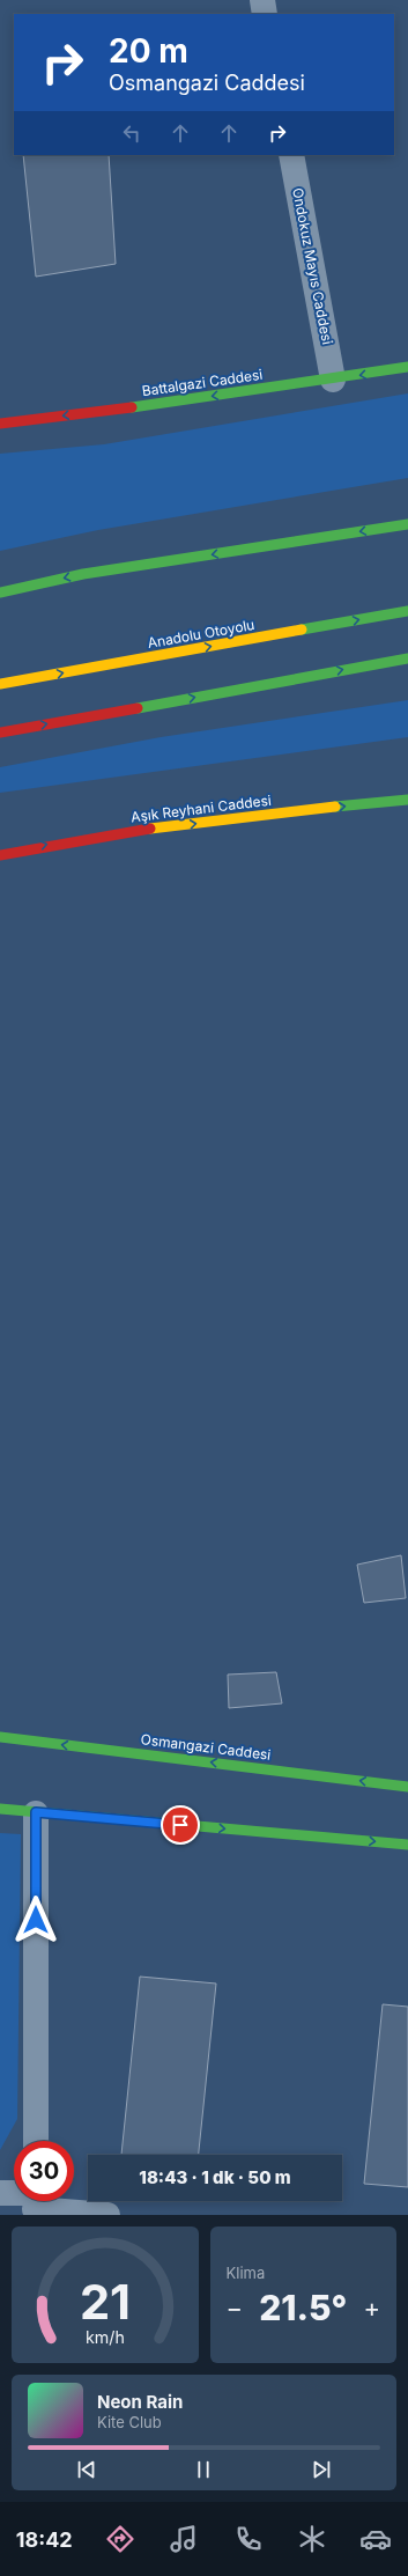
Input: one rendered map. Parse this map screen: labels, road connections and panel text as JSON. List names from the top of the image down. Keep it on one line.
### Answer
{"streets":{"main road":["Battalgazi Caddesi","Anadolu Otoyolu","Aşık Reyhani Caddesi","Osmangazi Caddesi"],"street":["Ondokuz Mayıs Caddesi"]},"crossings":[["Ondokuz Mayıs Caddesi","Battalgazi Caddesi"]],"one_way":["Battalgazi Caddesi","Aşık Reyhani Caddesi"],"page":{"turn":["20 m","Osmangazi Caddesi"],"limit":"30","trip":"18:43 · 1 dk · 50 m","tile":"Klima","heat":["−","21.5°","+"],"song":["Neon Rain","Kite Club"],"tabs":"18:42","gauge":["21","km/h"]}}
